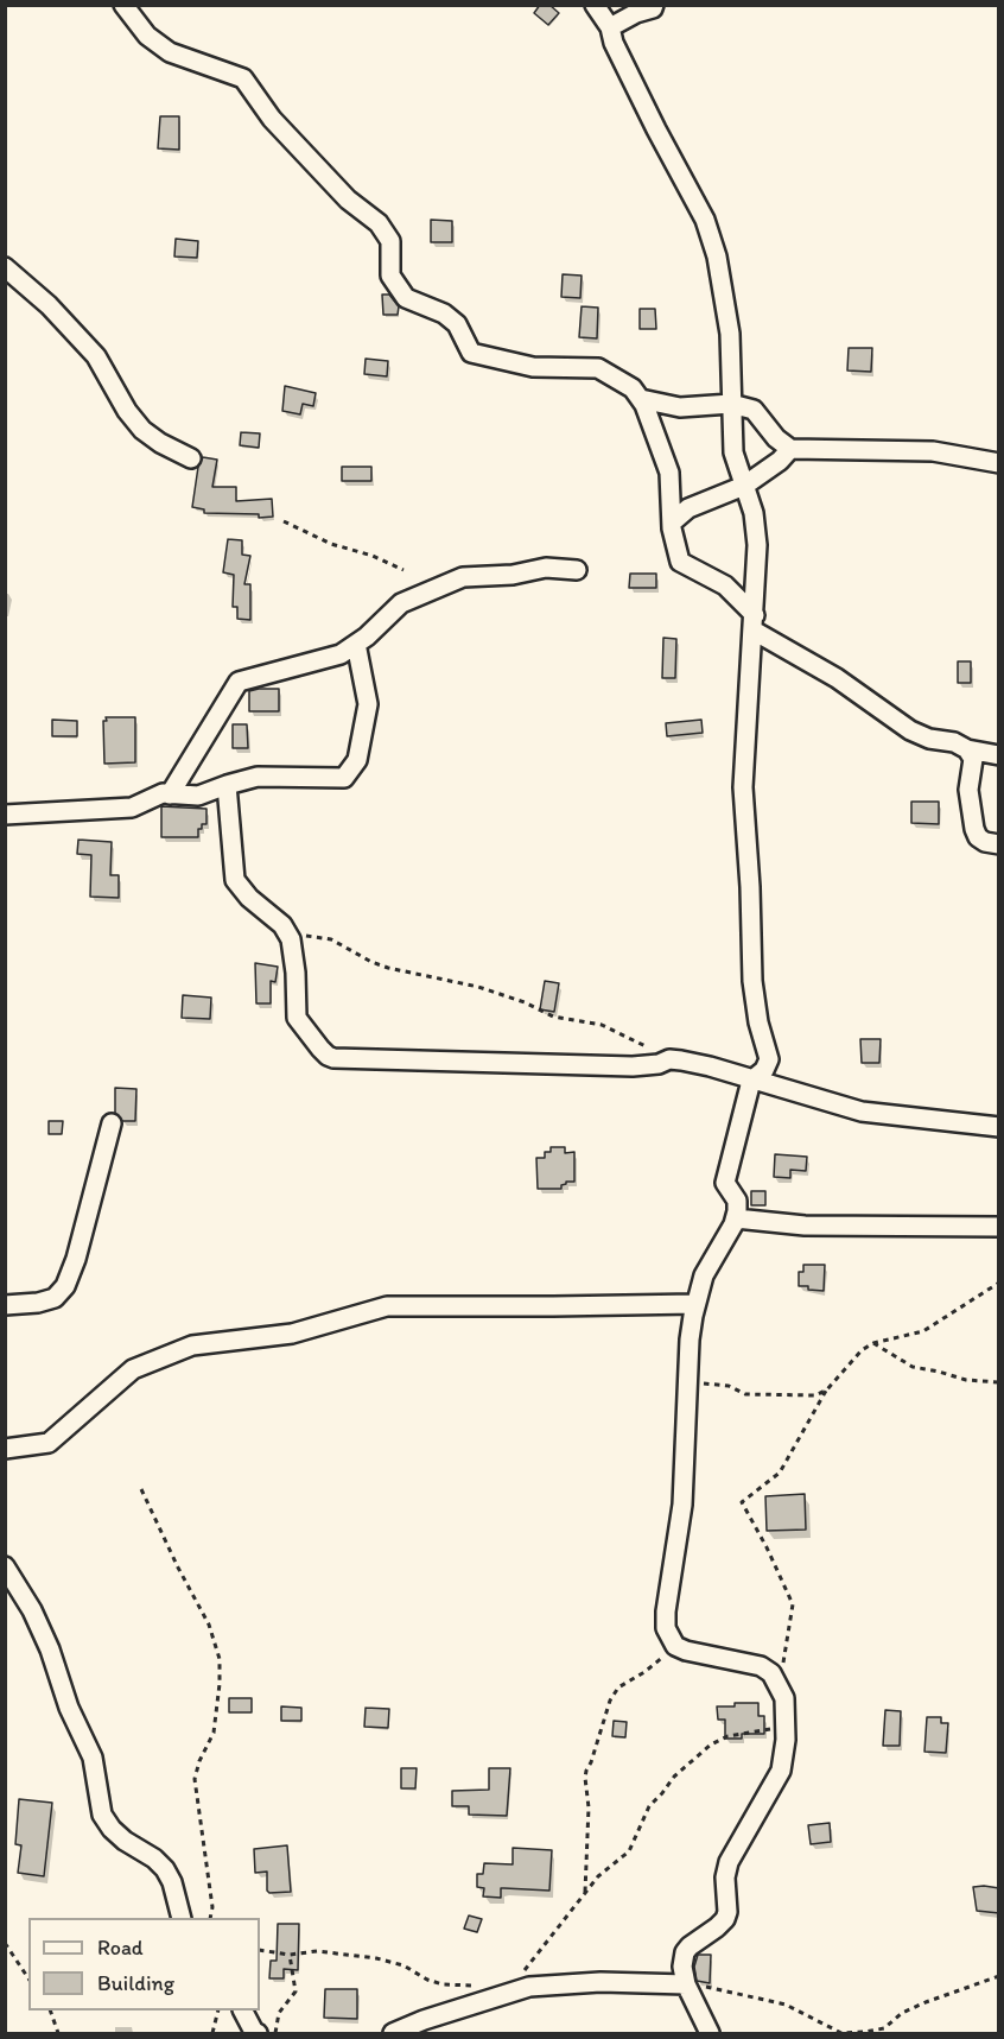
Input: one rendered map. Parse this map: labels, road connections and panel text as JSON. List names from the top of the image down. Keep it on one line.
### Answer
{"legend":["Road","Building"]}
